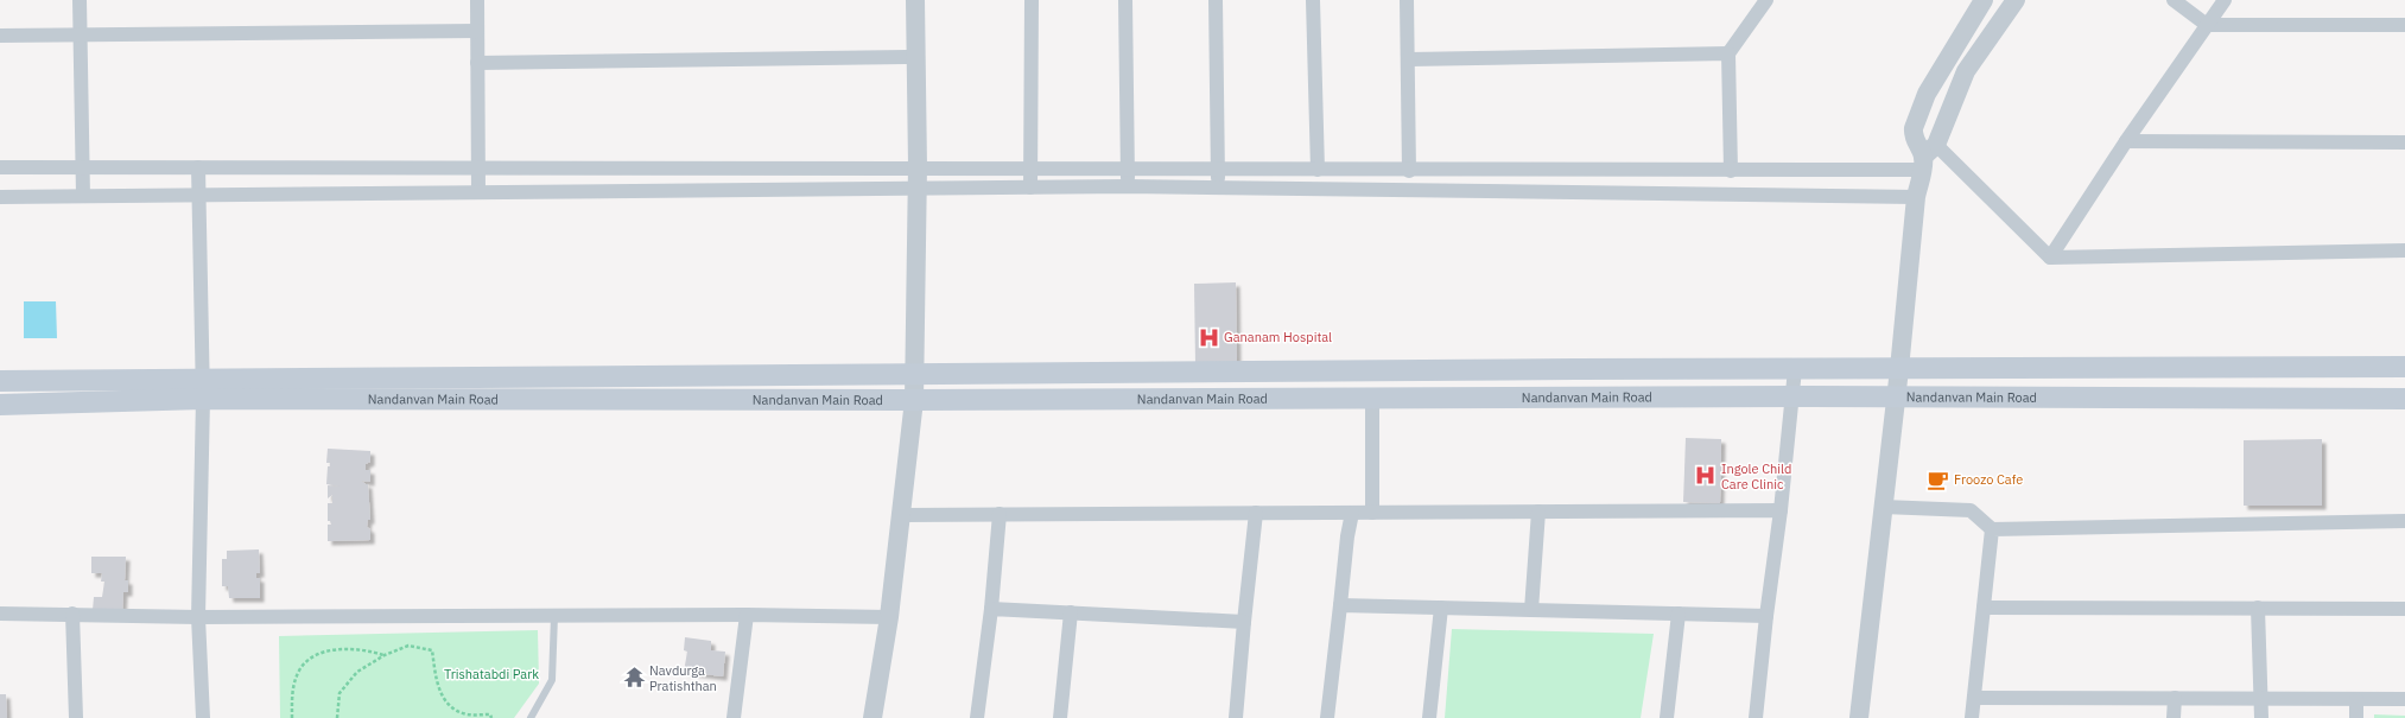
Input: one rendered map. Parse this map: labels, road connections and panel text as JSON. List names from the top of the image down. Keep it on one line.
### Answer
{"streets":{"main road":["Nandanvan Main Road"]},"parks":["Trishatabdi Park"],"places":{"hospital":["Gananam Hospital","Ingole Child Care Clinic"],"cafe":["Froozo Cafe"],"temple":["Navdurga Pratishthan"]}}
